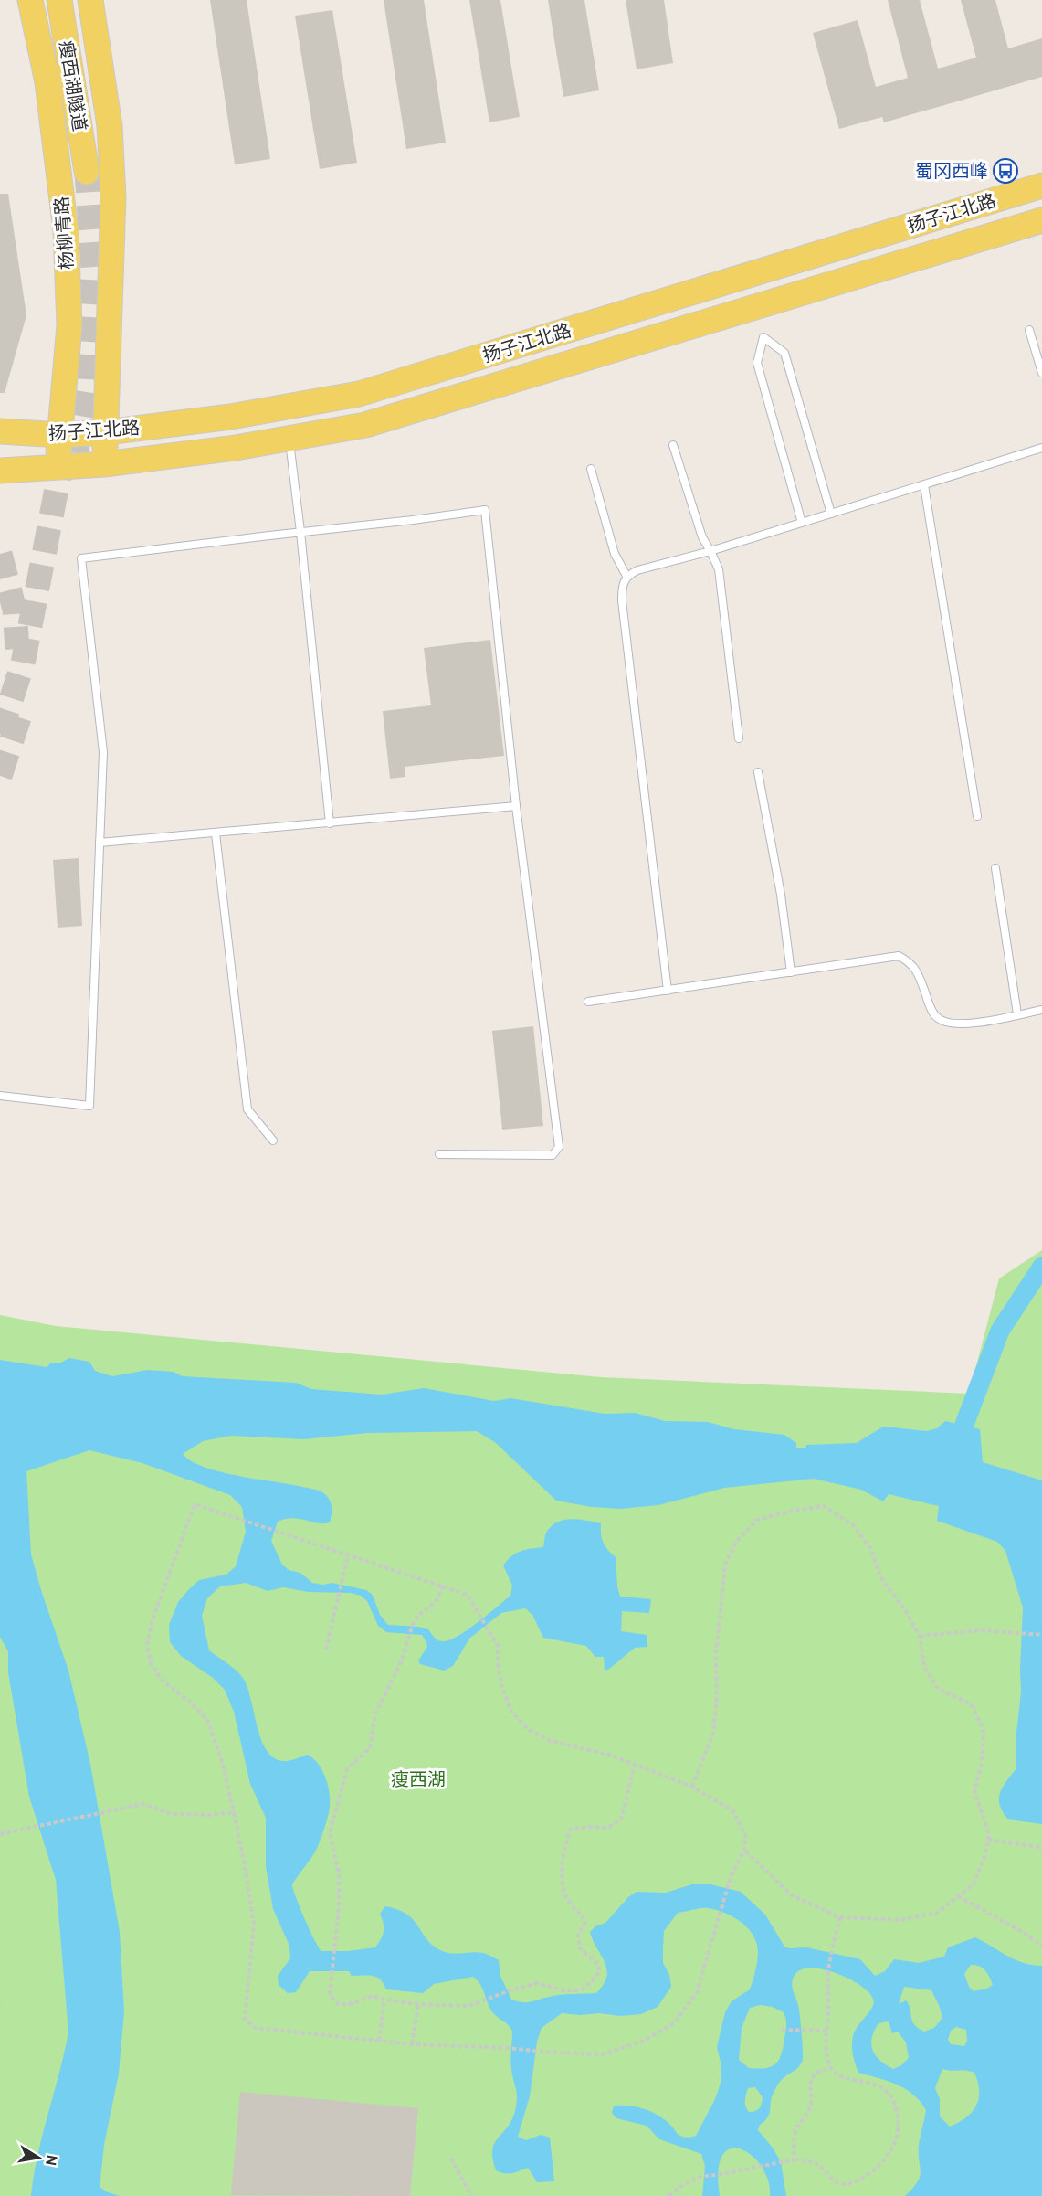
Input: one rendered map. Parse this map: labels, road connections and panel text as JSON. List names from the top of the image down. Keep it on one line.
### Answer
{"streets":{"main road":["瘦西湖隧道","扬子江北路","杨柳青路"]},"crossings":[["扬子江北路","杨柳青路"]],"parks":["瘦西湖"],"places":{"bus stop":["蜀冈西峰"]},"north":"right"}
